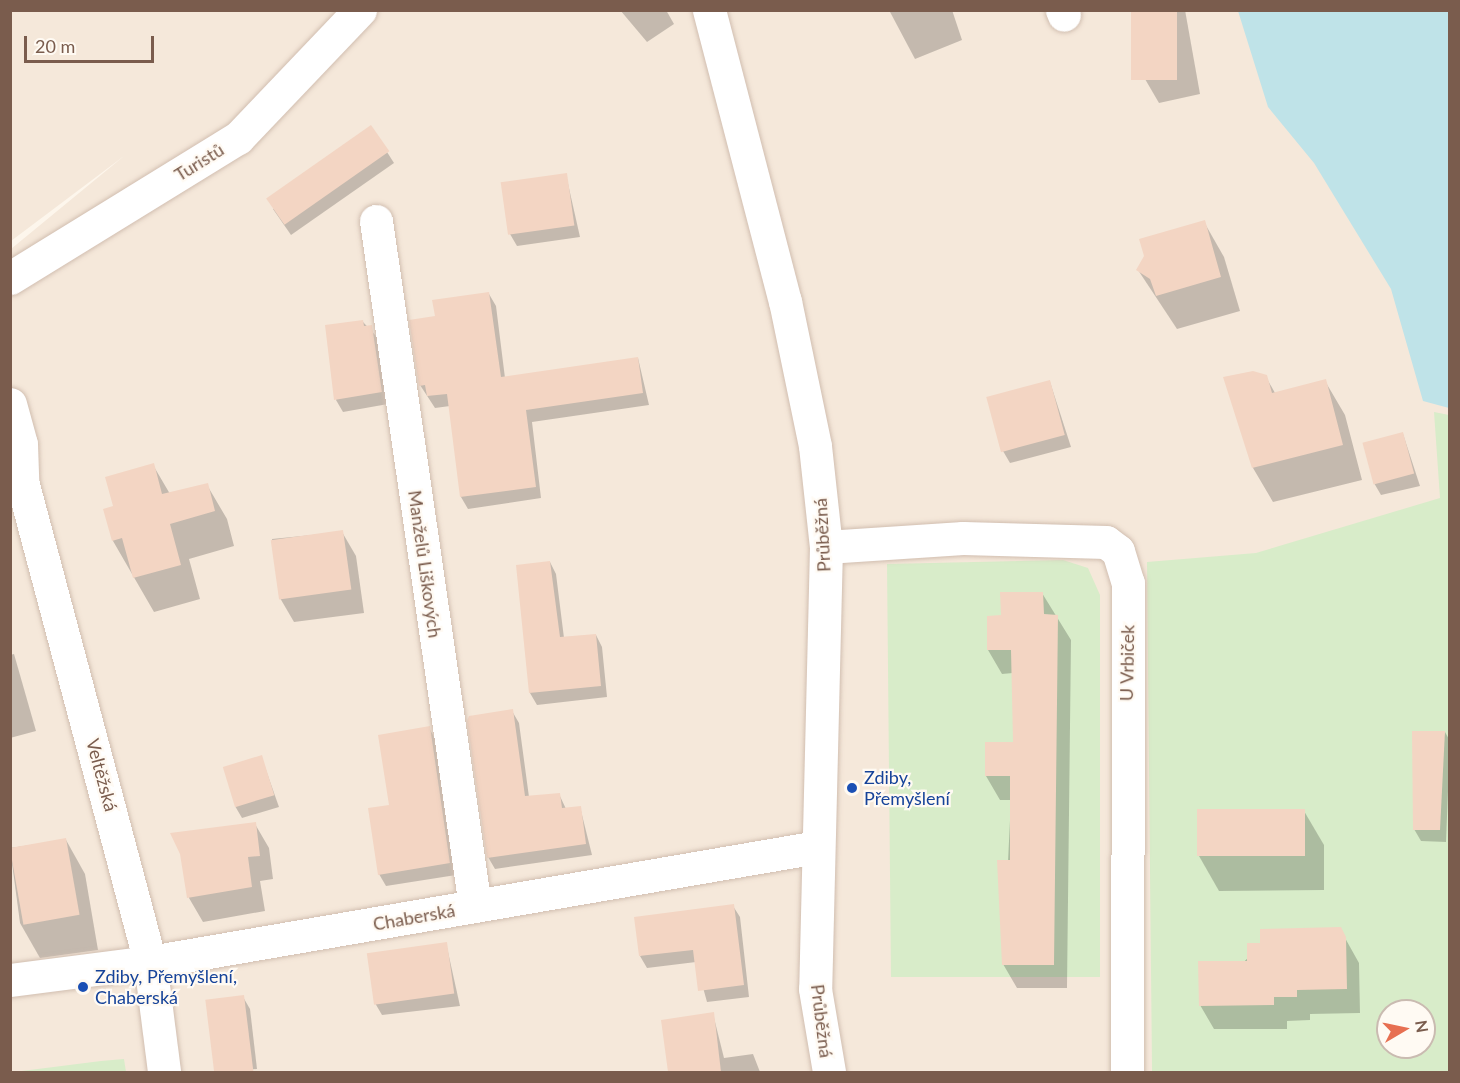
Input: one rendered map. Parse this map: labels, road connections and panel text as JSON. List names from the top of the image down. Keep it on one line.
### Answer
{"streets":{"street":["Turistů","Průběžná","Manželů Liškových","U Vrbiček","Veltěžská","Chaberská"]},"crossings":[["Průběžná","U Vrbiček"],["Průběžná","Chaberská"],["Manželů Liškových","Chaberská"],["Veltěžská","Chaberská"]],"places":["Zdiby, Přemyšlení","Zdiby, Přemyšlení, Chaberská"],"scale_bar":"20 m","north":"right"}
